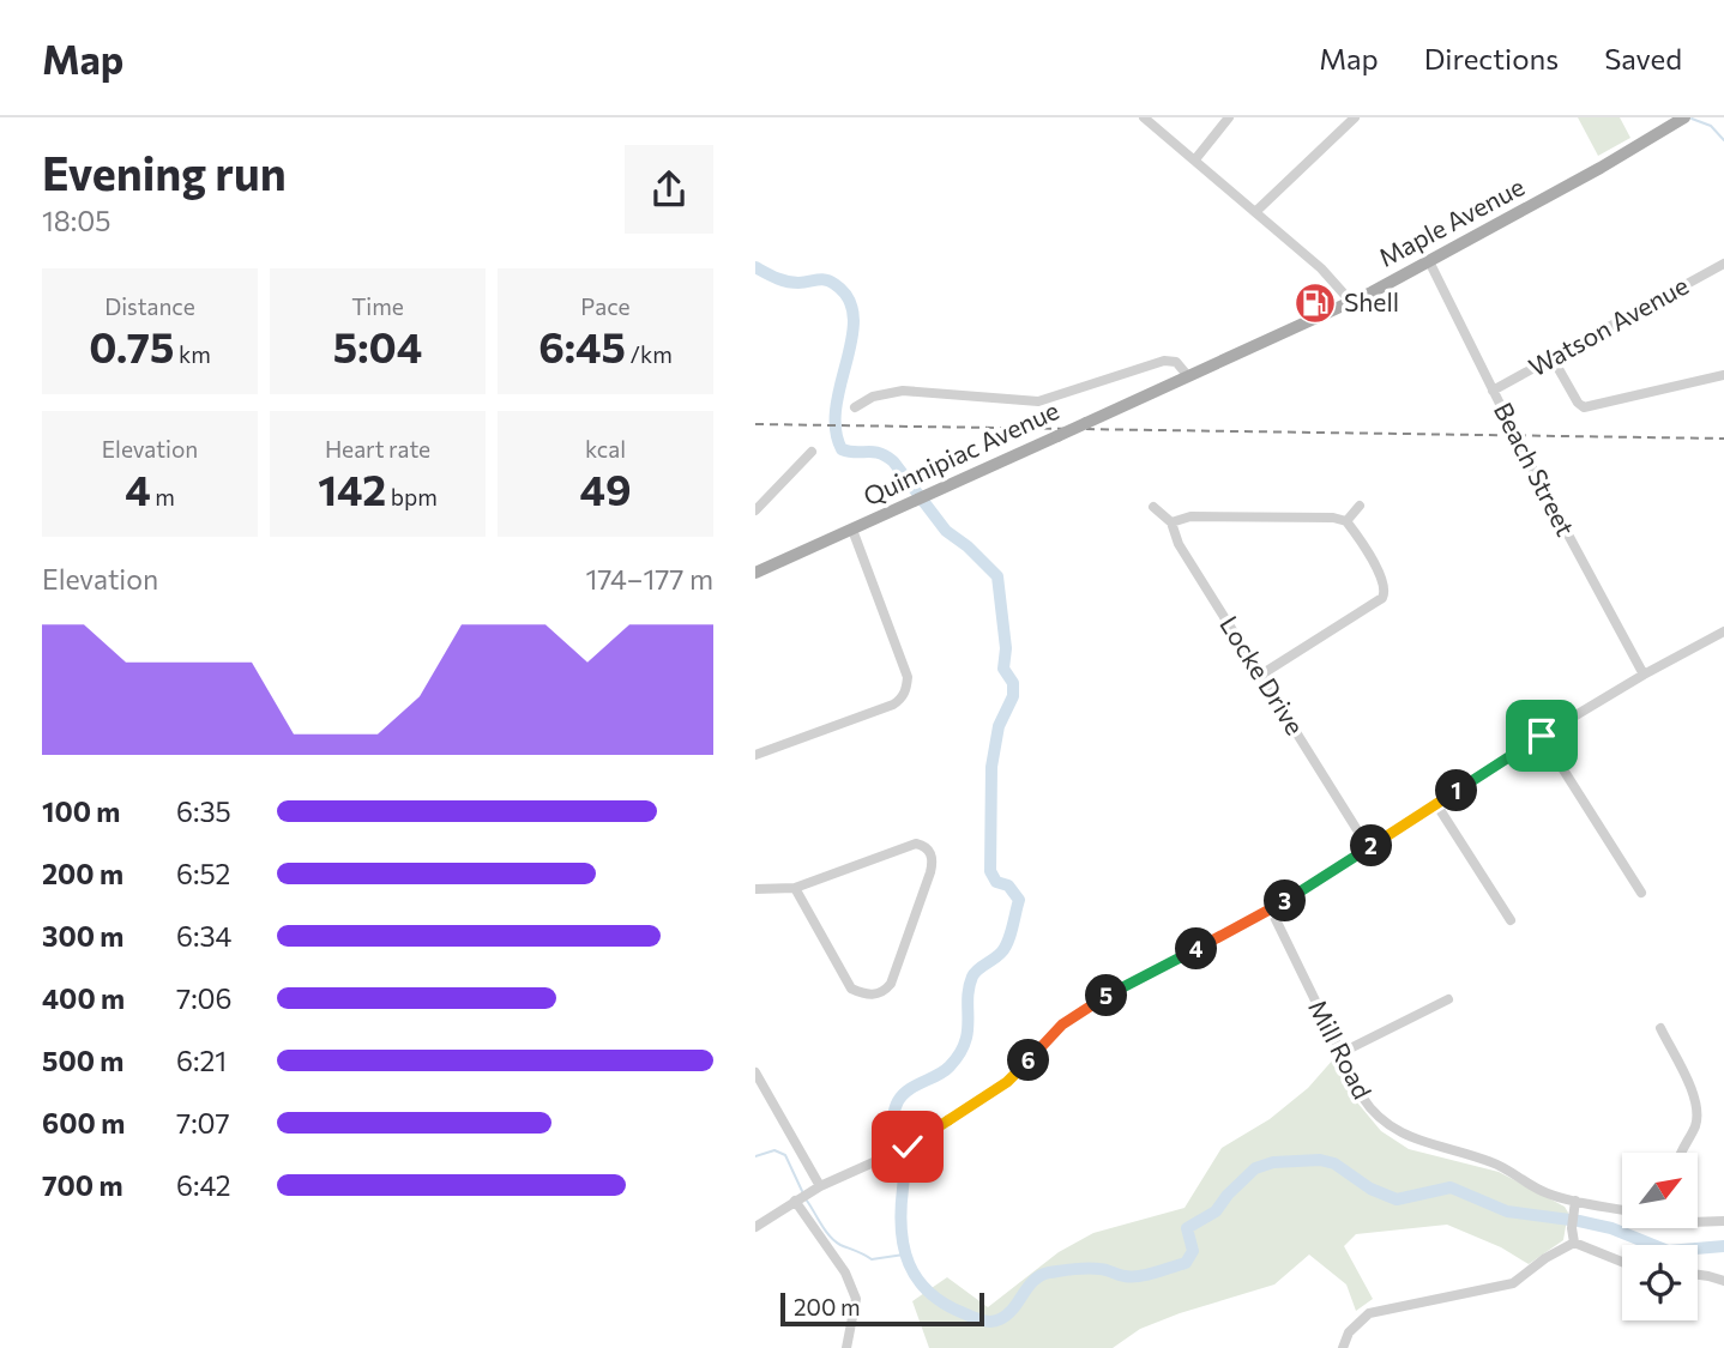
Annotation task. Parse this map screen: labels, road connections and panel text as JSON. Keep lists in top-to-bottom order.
{
  "streets": {
    "main road": ["Maple Avenue", "Quinnipiac Avenue"],
    "street": [
      "Watson Avenue",
      "Beach Street",
      "Locke Drive",
      "Mill Road"
    ]
  },
  "crossings": [
    ["Maple Avenue", "Quinnipiac Avenue"],
    ["Maple Avenue", "Beach Street"],
    ["Watson Avenue", "Beach Street"]
  ],
  "places": {
    "fuel station": ["Shell"]
  },
  "scale_bar": "200 m",
  "north": "top right",
  "page": {
    "header": "Map",
    "nav": ["Map", "Directions", "Saved"],
    "heading": ["Evening run", "18:05"],
    "stats": [
      ["Distance", "0.75 km"],
      ["Time", "5:04"],
      ["Pace", "6:45 /km"],
      ["Elevation", "4 m"],
      ["Heart rate", "142 bpm"],
      ["kcal", "49"]
    ],
    "chart": ["Elevation", "174–177 m"],
    "pins": [
      "1",
      "2",
      "3",
      "4",
      "5",
      "6"
    ],
    "list": [
      {
        "name": "100 m",
        "note": "6:35"
      },
      {
        "name": "200 m",
        "note": "6:52"
      },
      {
        "name": "300 m",
        "note": "6:34"
      },
      {
        "name": "400 m",
        "note": "7:06"
      },
      {
        "name": "500 m",
        "note": "6:21"
      },
      {
        "name": "600 m",
        "note": "7:07"
      },
      {
        "name": "700 m",
        "note": "6:42"
      }
    ],
    "scale": "200 m"
  }
}
